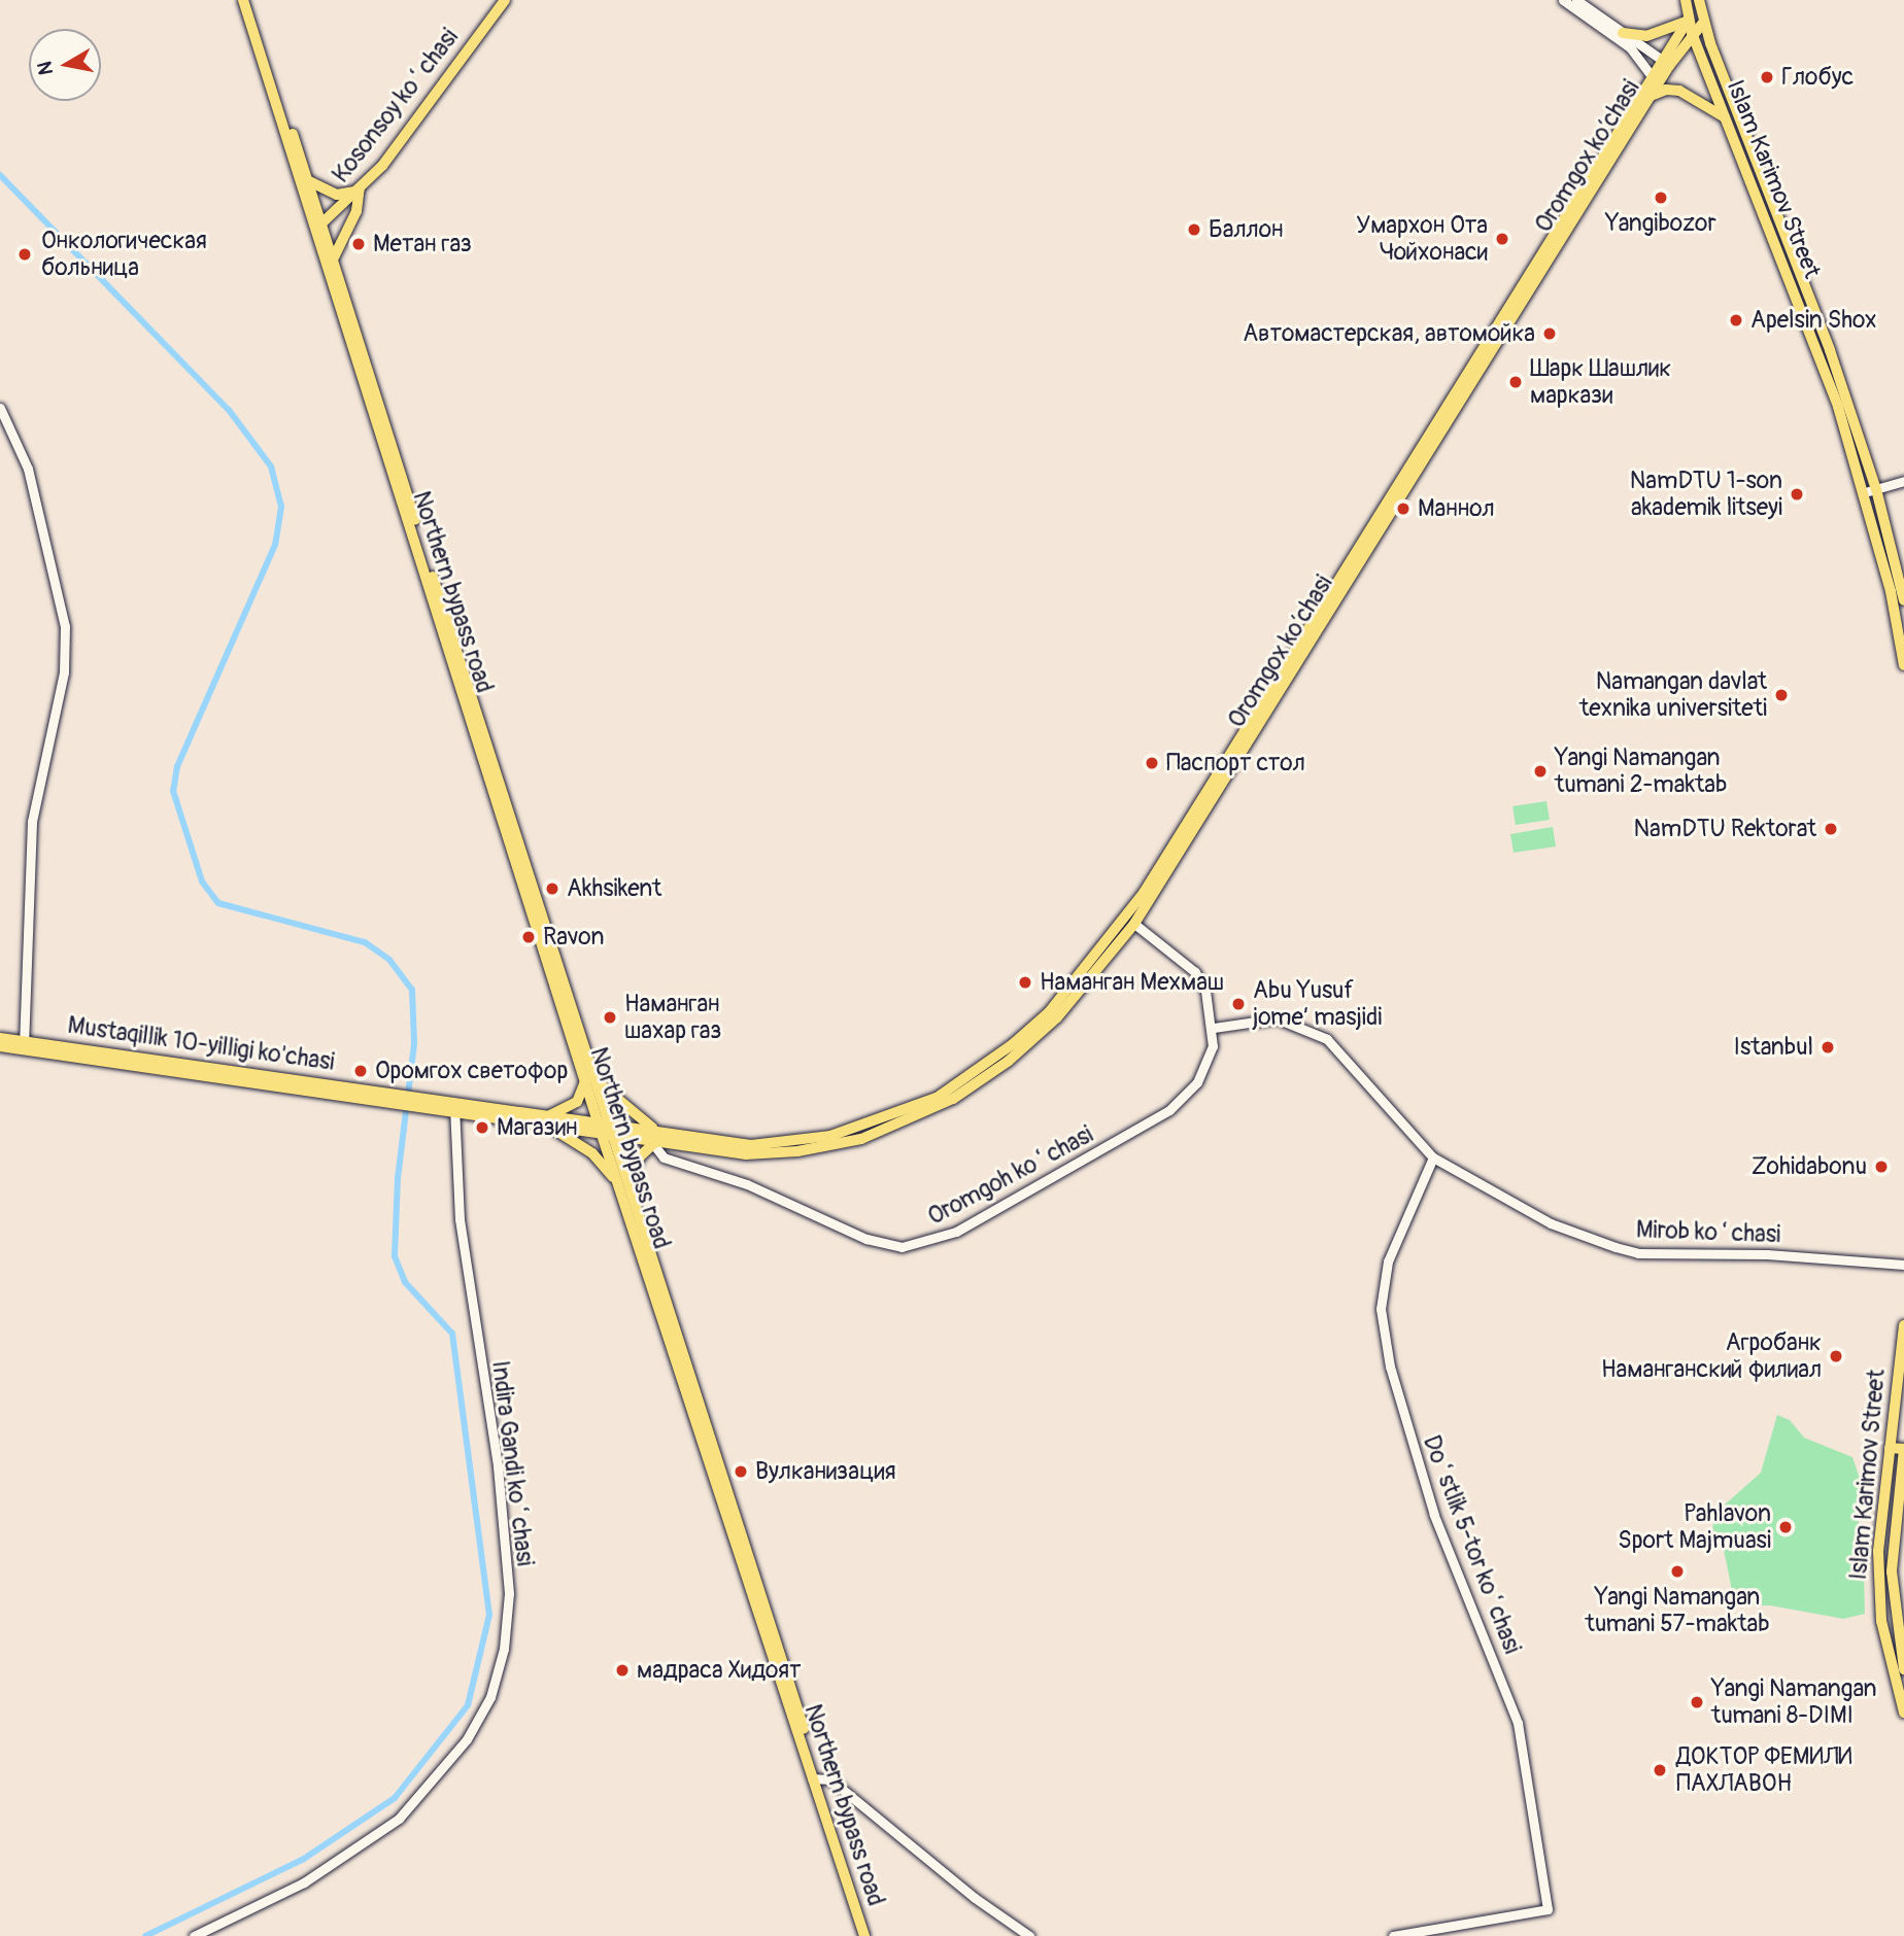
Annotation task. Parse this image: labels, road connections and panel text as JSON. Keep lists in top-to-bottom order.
{
  "streets": {
    "main road": [
      "Kosonsoy koʻchasi",
      "Oromgox ko‘chasi",
      "Islam Karimov Street",
      "Northern bypass road",
      "Mustaqillik 10-yilligi ko'chasi"
    ],
    "street": [
      "Oromgoh koʻchasi",
      "Mirob koʻchasi",
      "Indira Gandi koʻchasi",
      "Doʻstlik 5-tor koʻchasi"
    ]
  },
  "crossings": [
    ["Kosonsoy koʻchasi", "Northern bypass road"],
    ["Oromgox ko‘chasi", "Islam Karimov Street"],
    ["Oromgox ko‘chasi", "Oromgoh koʻchasi"],
    ["Mustaqillik 10-yilligi ko'chasi", "Indira Gandi koʻchasi"],
    ["Oromgoh koʻchasi", "Mirob koʻchasi"],
    ["Mirob koʻchasi", "Doʻstlik 5-tor koʻchasi"]
  ],
  "places": [
    "Глобус",
    "Yangibozor",
    "Баллон",
    "Умархон Ота Чойхонаси",
    "Метан газ",
    "Онкологическая больница",
    "Apelsin Shox",
    "Автомастерская, автомойка",
    "Шарк Шашлик маркази",
    "NamDTU 1-son akademik litseyi",
    "Маннол",
    "Namangan davlat texnika universiteti",
    "Паспорт стол",
    "Yangi Namangan tumani 2-maktab",
    "NamDTU Rektorat",
    "Akhsikent",
    "Ravon",
    "Наманган Мехмаш",
    "Abu Yusuf jome’ masjidi",
    "Наманган шахар газ",
    "Istanbul",
    "Оромгох светофор",
    "Магазин",
    "Zohidabonu",
    "Агробанк Наманганский филиал",
    "Вулканизация",
    "Pahlavon Sport Majmuasi",
    "Yangi Namangan tumani 57-maktab",
    "мадраса Хидоят",
    "Yangi Namangan tumani 8-DIMI",
    "ДОКТОР ФЕМИЛИ ПАХЛАВОН"
  ],
  "north": "left"
}
